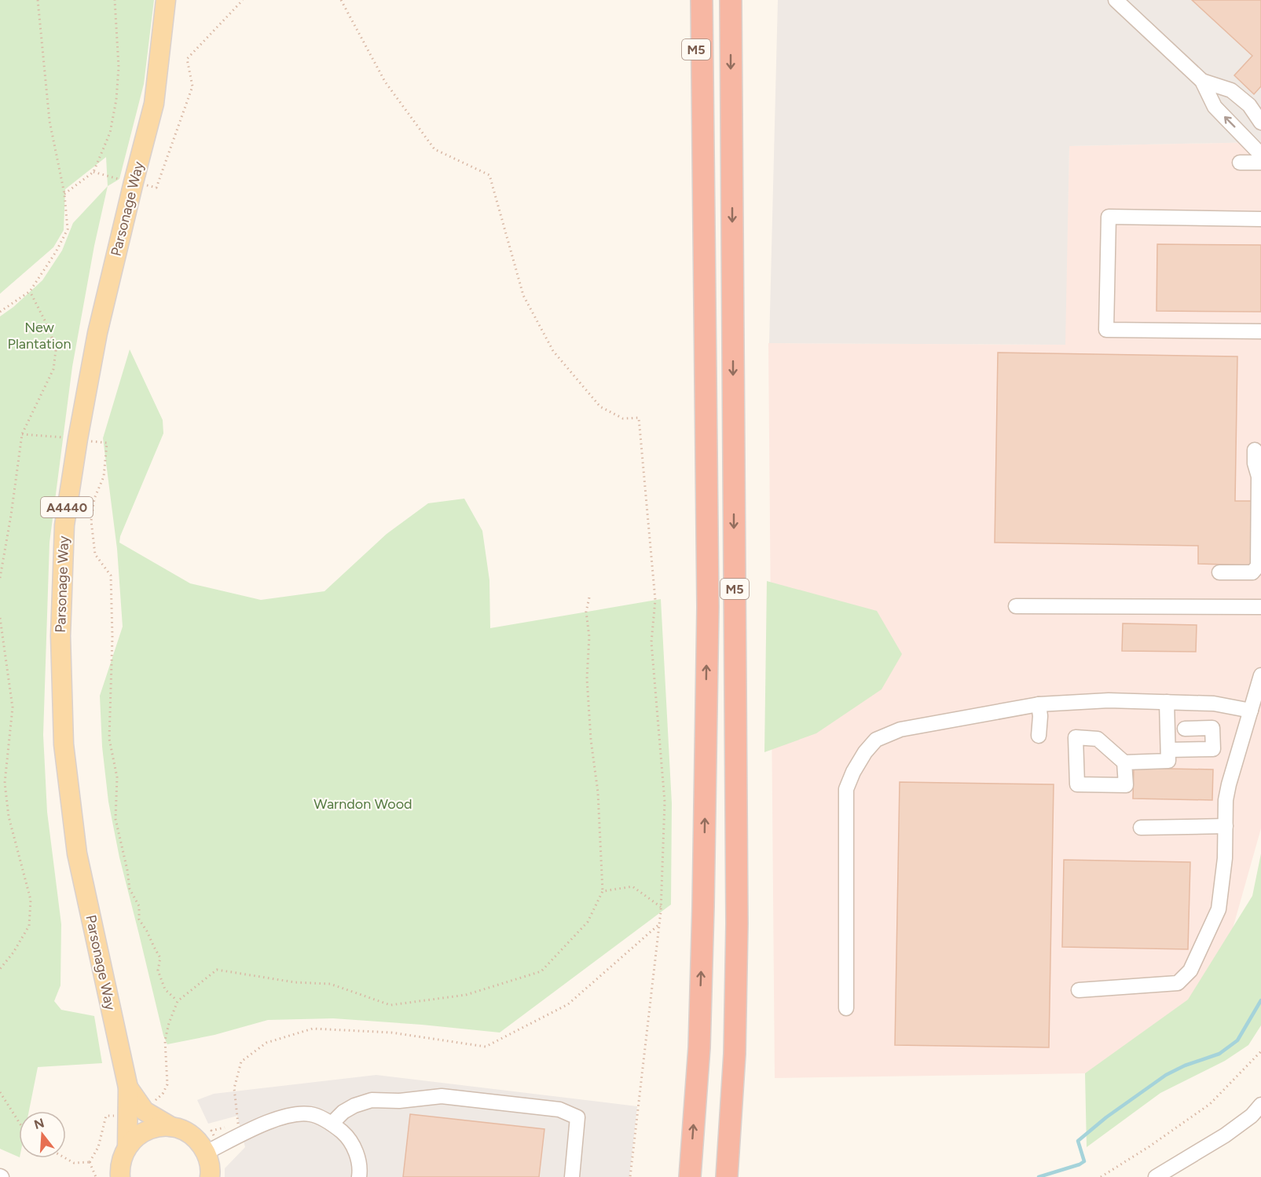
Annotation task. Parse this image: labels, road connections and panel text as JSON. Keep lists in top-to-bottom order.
{
  "streets": {
    "highway": ["M5"],
    "main road": ["Parsonage Way", "A4440"]
  },
  "parks": ["New Plantation", "Warndon Wood"],
  "north": "top"
}
